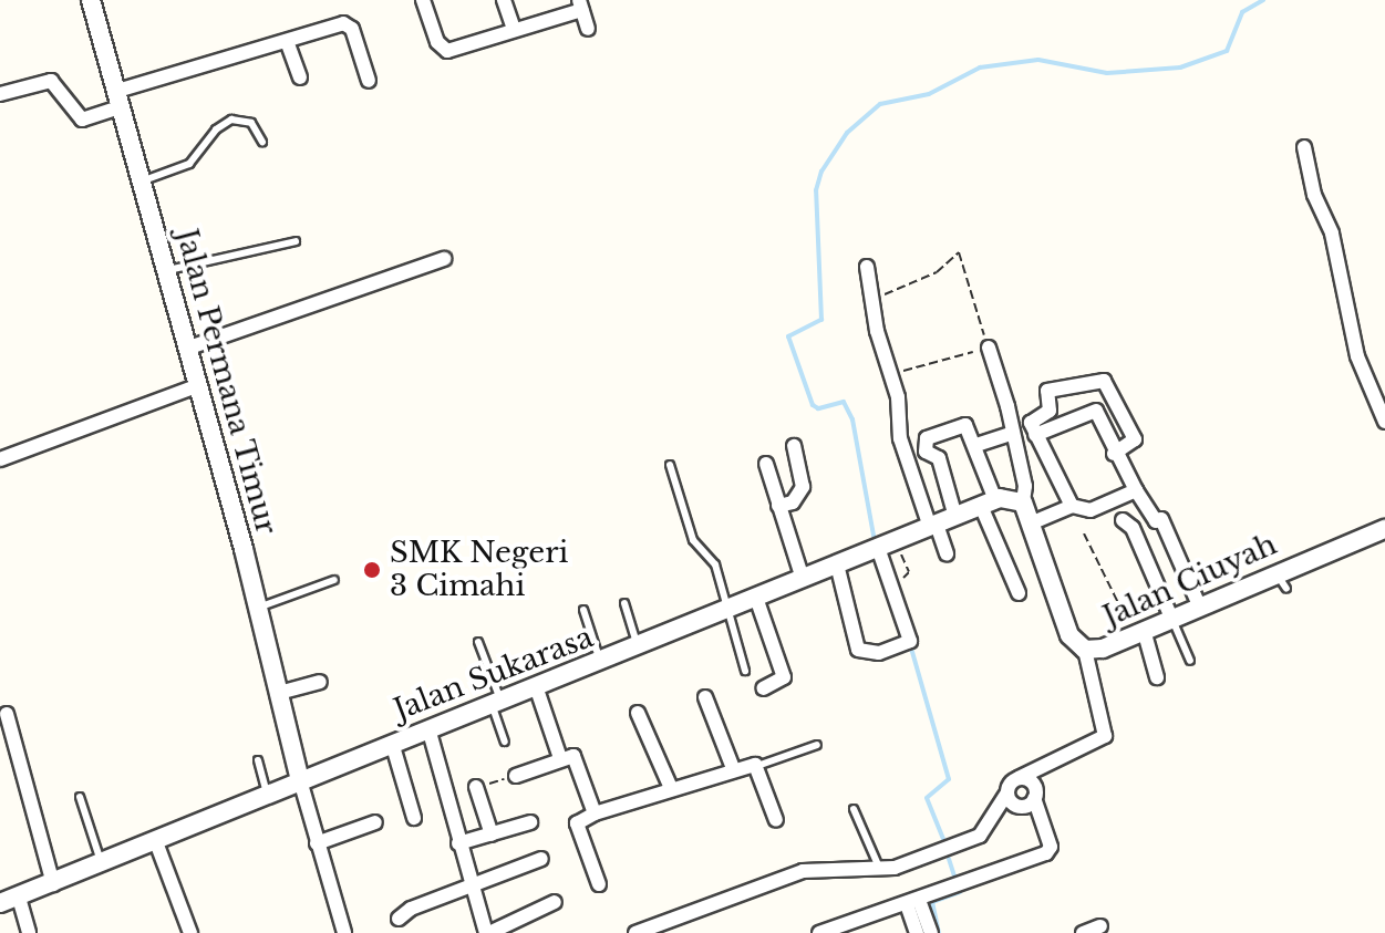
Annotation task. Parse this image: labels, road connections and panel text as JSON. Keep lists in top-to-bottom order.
{
  "streets": {
    "street": ["Jalan Permana Timur", "Jalan Ciuyah", "Jalan Sukarasa"]
  },
  "crossings": [
    ["Jalan Permana Timur", "Jalan Sukarasa"],
    ["Jalan Ciuyah", "Jalan Sukarasa"]
  ],
  "places": ["SMK Negeri 3 Cimahi"]
}
